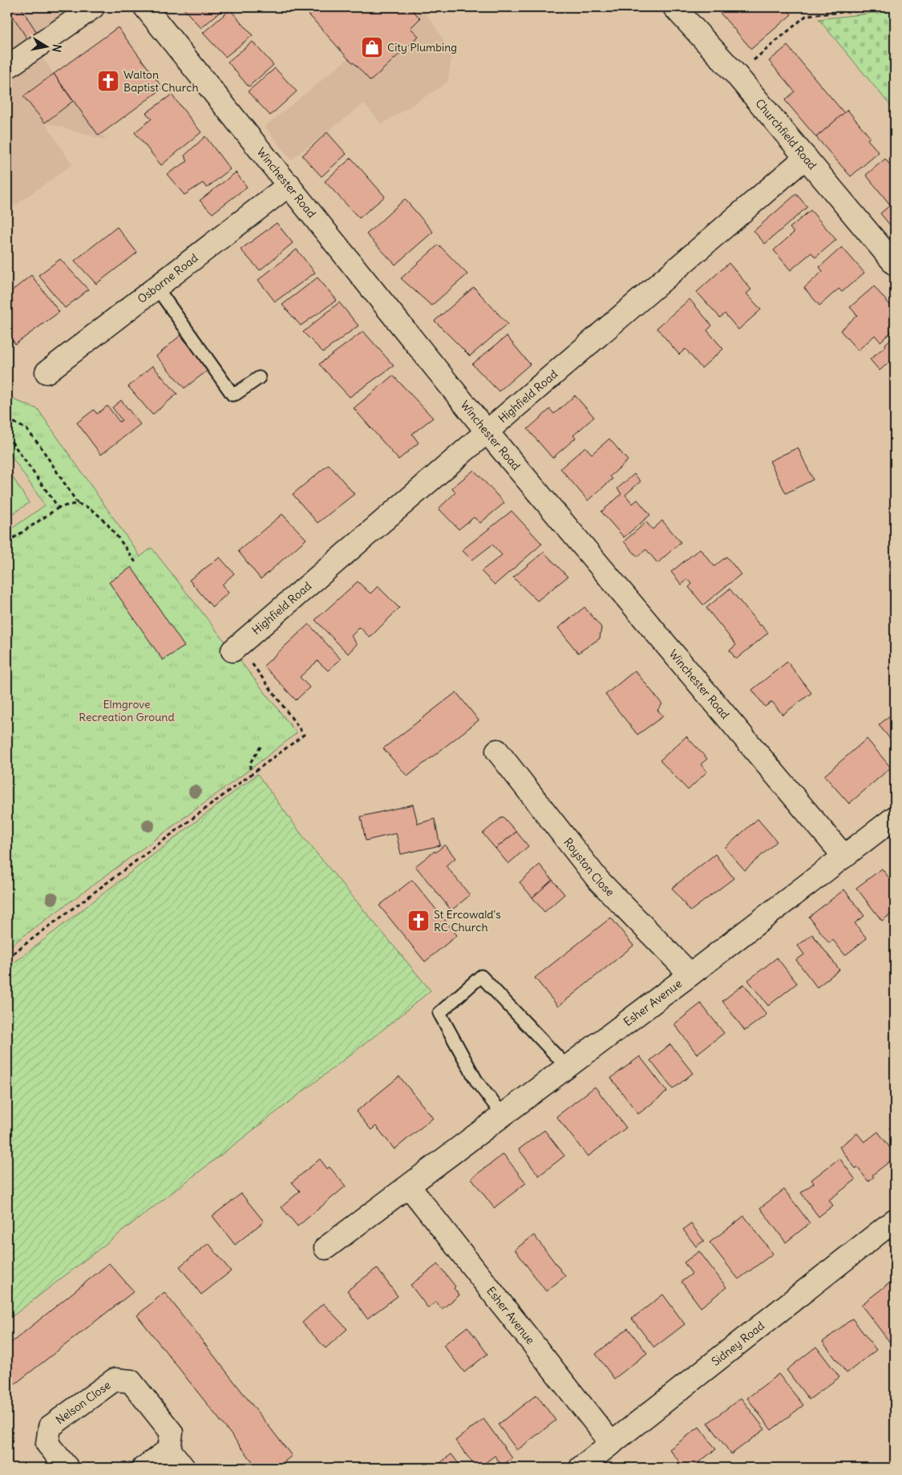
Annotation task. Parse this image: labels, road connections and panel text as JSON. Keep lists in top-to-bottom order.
{
  "streets": {
    "street": [
      "Churchfield Road",
      "Winchester Road",
      "Osborne Road",
      "Highfield Road",
      "Royston Close",
      "Esher Avenue",
      "Sidney Road",
      "Nelson Close"
    ]
  },
  "crossings": [
    ["Churchfield Road", "Highfield Road"],
    ["Winchester Road", "Osborne Road"],
    ["Winchester Road", "Highfield Road"],
    ["Winchester Road", "Esher Avenue"],
    ["Royston Close", "Esher Avenue"],
    ["Esher Avenue", "Sidney Road"]
  ],
  "parks": ["Elmgrove Recreation Ground"],
  "places": {
    "shop": ["City Plumbing"],
    "church": ["Walton Baptist Church", "St Ercowald's RC Church"]
  },
  "north": "right"
}
